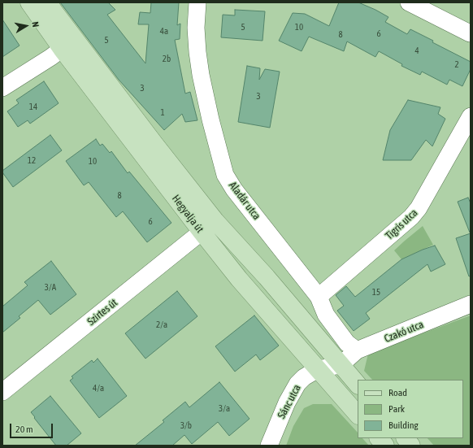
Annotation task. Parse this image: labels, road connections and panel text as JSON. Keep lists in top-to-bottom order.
{
  "streets": {
    "main road": ["Hegyalja út"],
    "street": [
      "Aladár utca",
      "Tigris utca",
      "Szirtes út",
      "Czakó utca",
      "Sánc utca"
    ]
  },
  "crossings": [
    ["Aladár utca", "Tigris utca"],
    ["Aladár utca", "Czakó utca"],
    ["Hegyalja út", "Szirtes út"],
    ["Hegyalja út", "Czakó utca"],
    ["Hegyalja út", "Sánc utca"],
    ["Czakó utca", "Sánc utca"]
  ],
  "house_numbers": [
    "5",
    "10",
    "4a",
    "6",
    "8",
    "5",
    "4",
    "2b",
    "2",
    "3",
    "3",
    "14",
    "1",
    "12",
    "10",
    "8",
    "6",
    "3/A",
    "15",
    "2/a",
    "4/a",
    "3/a",
    "3/b"
  ],
  "legend": ["Road", "Park", "Building"],
  "scale_bar": "20 m",
  "north": "right"
}
